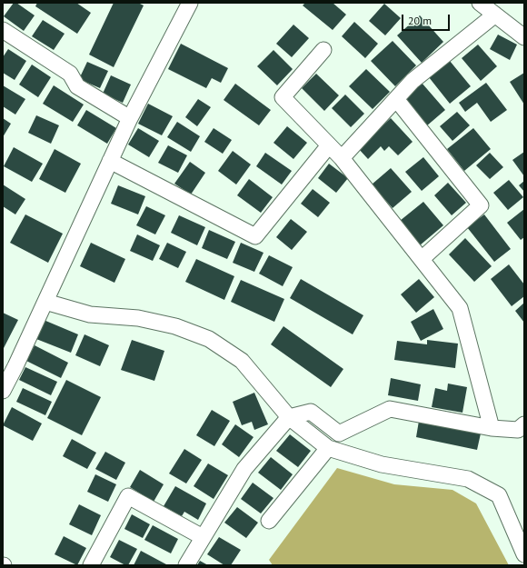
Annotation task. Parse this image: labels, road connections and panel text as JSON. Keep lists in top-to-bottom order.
{
  "scale_bar": "20 m"
}
